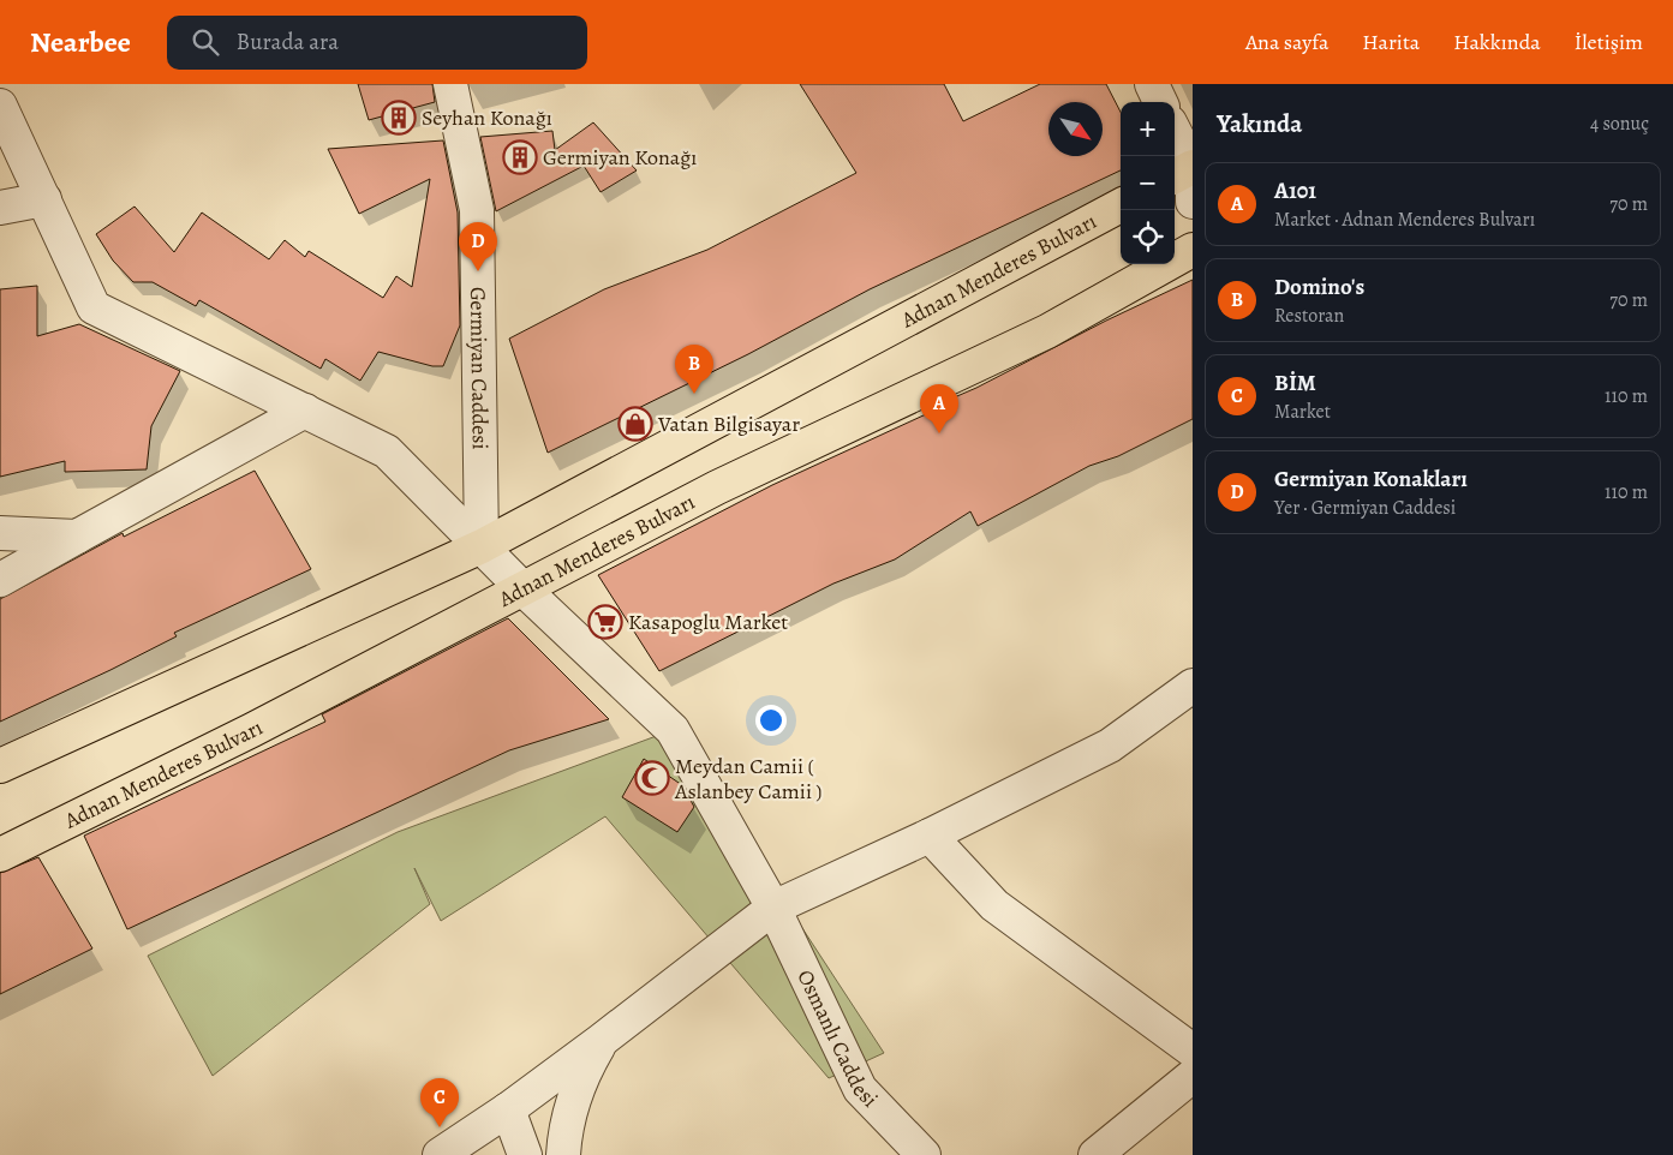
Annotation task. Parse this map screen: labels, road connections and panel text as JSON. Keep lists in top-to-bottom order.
{
  "streets": {
    "main road": ["Adnan Menderes Bulvarı"],
    "street": ["Germiyan Caddesi", "Osmanlı Caddesi"]
  },
  "crossings": [
    ["Adnan Menderes Bulvarı", "Germiyan Caddesi"],
    ["Adnan Menderes Bulvarı", "Osmanlı Caddesi"],
    ["Germiyan Caddesi", "Osmanlı Caddesi"]
  ],
  "places": {
    "building": ["Seyhan Konağı", "Germiyan Konağı"],
    "shop": ["Vatan Bilgisayar"],
    "supermarket": ["Kasapoglu Market"],
    "mosque": ["Meydan Camii ( Aslanbey Camii )"]
  },
  "north": "bottom right",
  "page": {
    "header": "Nearbee",
    "search": "Burada ara",
    "nav": [
      "Ana sayfa",
      "Harita",
      "Hakkında",
      "İletişim"
    ],
    "heading": ["Yakında", "4 sonuç"],
    "map_buttons": ["+", "−"],
    "list": [
      {
        "mark": "A",
        "name": "A101",
        "note": "Market · Adnan Menderes Bulvarı",
        "value": "70 m"
      },
      {
        "mark": "B",
        "name": "Domino's",
        "note": "Restoran",
        "value": "70 m"
      },
      {
        "mark": "C",
        "name": "BİM",
        "note": "Market",
        "value": "110 m"
      },
      {
        "mark": "D",
        "name": "Germiyan Konakları",
        "note": "Yer · Germiyan Caddesi",
        "value": "110 m"
      }
    ],
    "pins": [
      "D",
      "B",
      "A",
      "C"
    ]
  }
}
